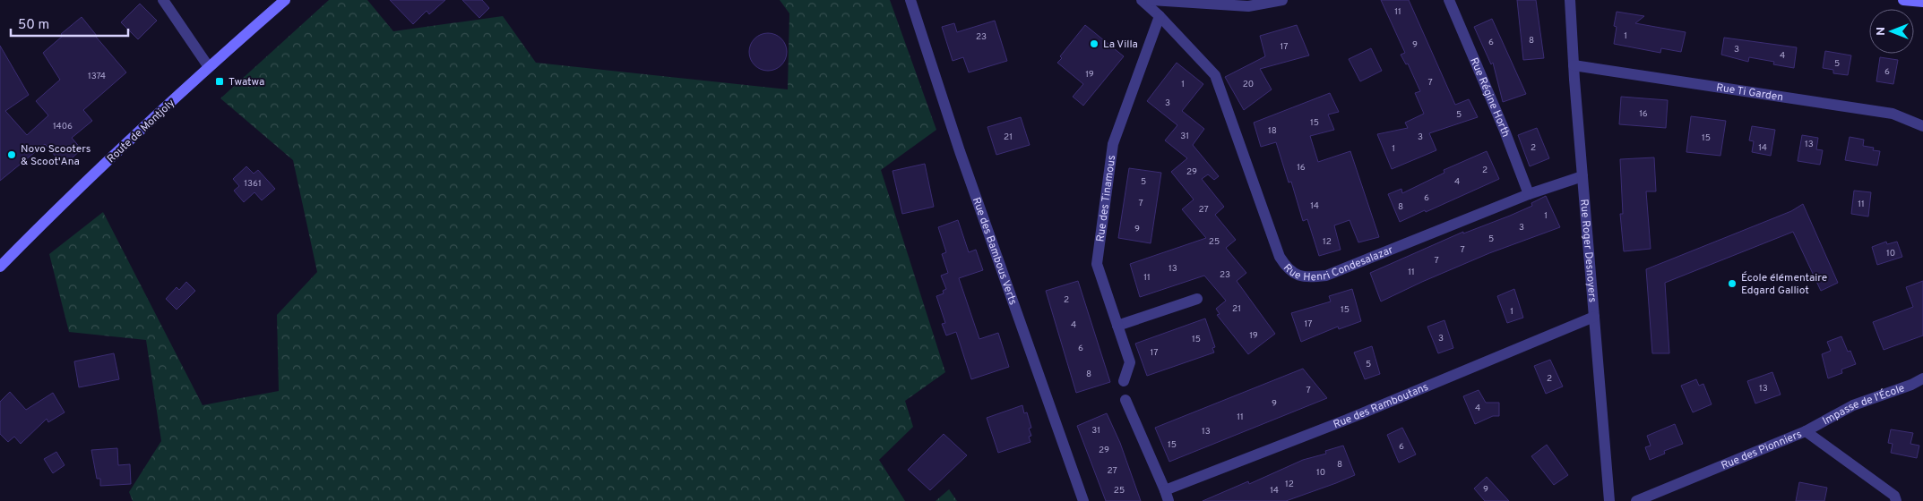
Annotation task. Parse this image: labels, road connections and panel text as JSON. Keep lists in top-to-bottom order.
{
  "streets": {
    "main road": ["Route de Montjoly"],
    "street": [
      "Rue Ti Garden",
      "Rue Régine Horth",
      "Rue des Tinamous",
      "Rue Roger Desnoyers",
      "Rue des Bambous Verts",
      "Rue Henri Condesalazar",
      "Rue des Ramboutans",
      "Impasse de l'École",
      "Rue des Pionniers"
    ]
  },
  "crossings": [
    ["Rue Ti Garden", "Rue Roger Desnoyers"],
    ["Rue Régine Horth", "Rue Henri Condesalazar"],
    ["Rue des Tinamous", "Rue Henri Condesalazar"],
    ["Rue Roger Desnoyers", "Rue Henri Condesalazar"],
    ["Rue Roger Desnoyers", "Rue des Ramboutans"],
    ["Impasse de l'École", "Rue des Pionniers"]
  ],
  "places": {
    "other": ["La Villa", "Novo Scooters & Scoot'Ana", "École élémentaire Edgard Galliot"],
    "transit": ["Twatwa"]
  },
  "house_numbers": [
    "11",
    "1",
    "23",
    "8",
    "6",
    "9",
    "17",
    "3",
    "4",
    "5",
    "6",
    "19",
    "1374",
    "7",
    "1",
    "20",
    "3",
    "16",
    "5",
    "15",
    "1406",
    "18",
    "31",
    "21",
    "3",
    "15",
    "13",
    "2",
    "14",
    "1",
    "16",
    "2",
    "29",
    "5",
    "4",
    "1361",
    "6",
    "7",
    "11",
    "14",
    "8",
    "27",
    "1",
    "3",
    "9",
    "5",
    "25",
    "12",
    "7",
    "10",
    "7",
    "13",
    "11",
    "23",
    "11",
    "2",
    "21",
    "15",
    "1",
    "17",
    "4",
    "19",
    "3",
    "15",
    "6",
    "17",
    "5",
    "8",
    "2",
    "13",
    "7",
    "9",
    "4",
    "11",
    "31",
    "13",
    "15",
    "6",
    "29",
    "8",
    "27",
    "10",
    "12",
    "9",
    "25",
    "14"
  ],
  "scale_bar": "50 m",
  "north": "left"
}
